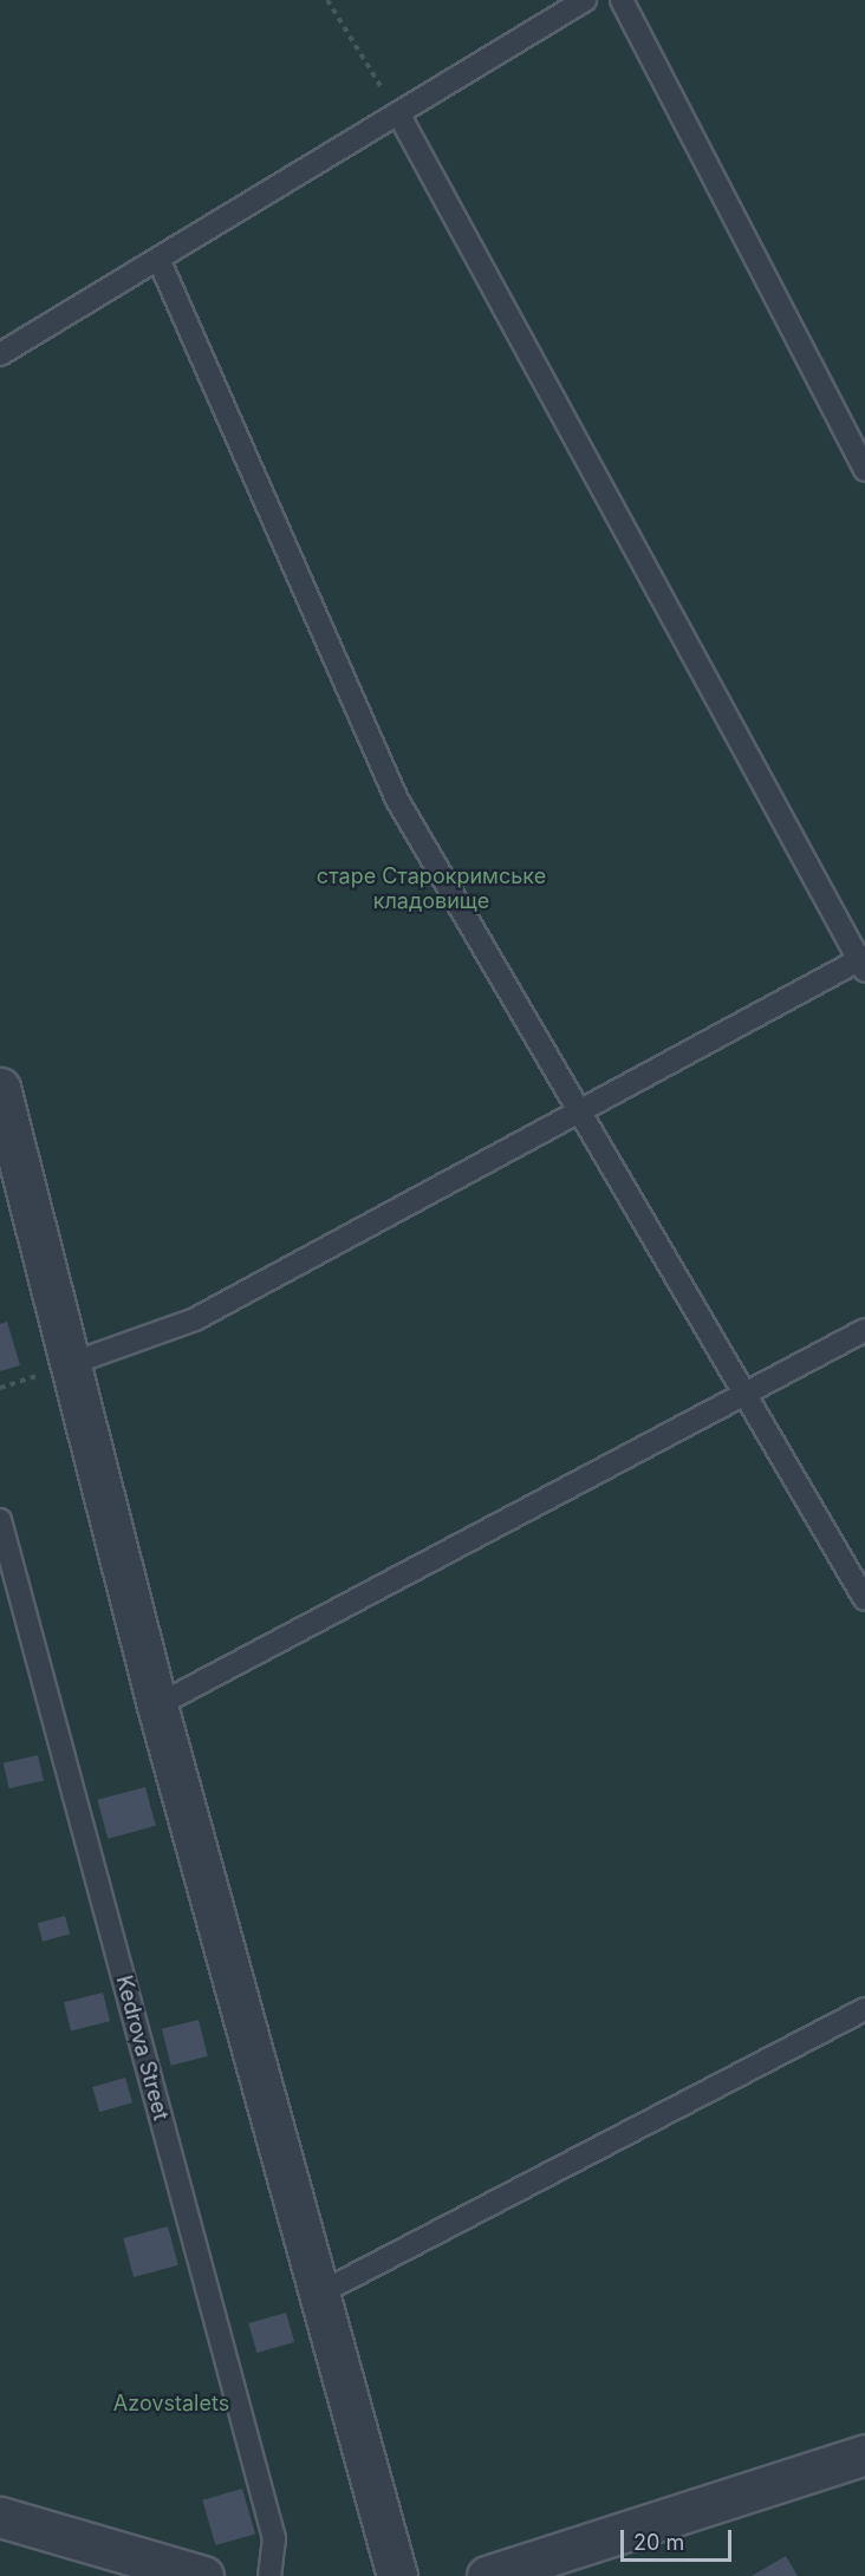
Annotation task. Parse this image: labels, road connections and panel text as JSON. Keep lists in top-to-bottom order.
{
  "streets": {
    "lane": ["Kedrova Street"]
  },
  "parks": ["старе Старокримське кладовище", "Azovstalets"],
  "scale_bar": "20 m"
}
